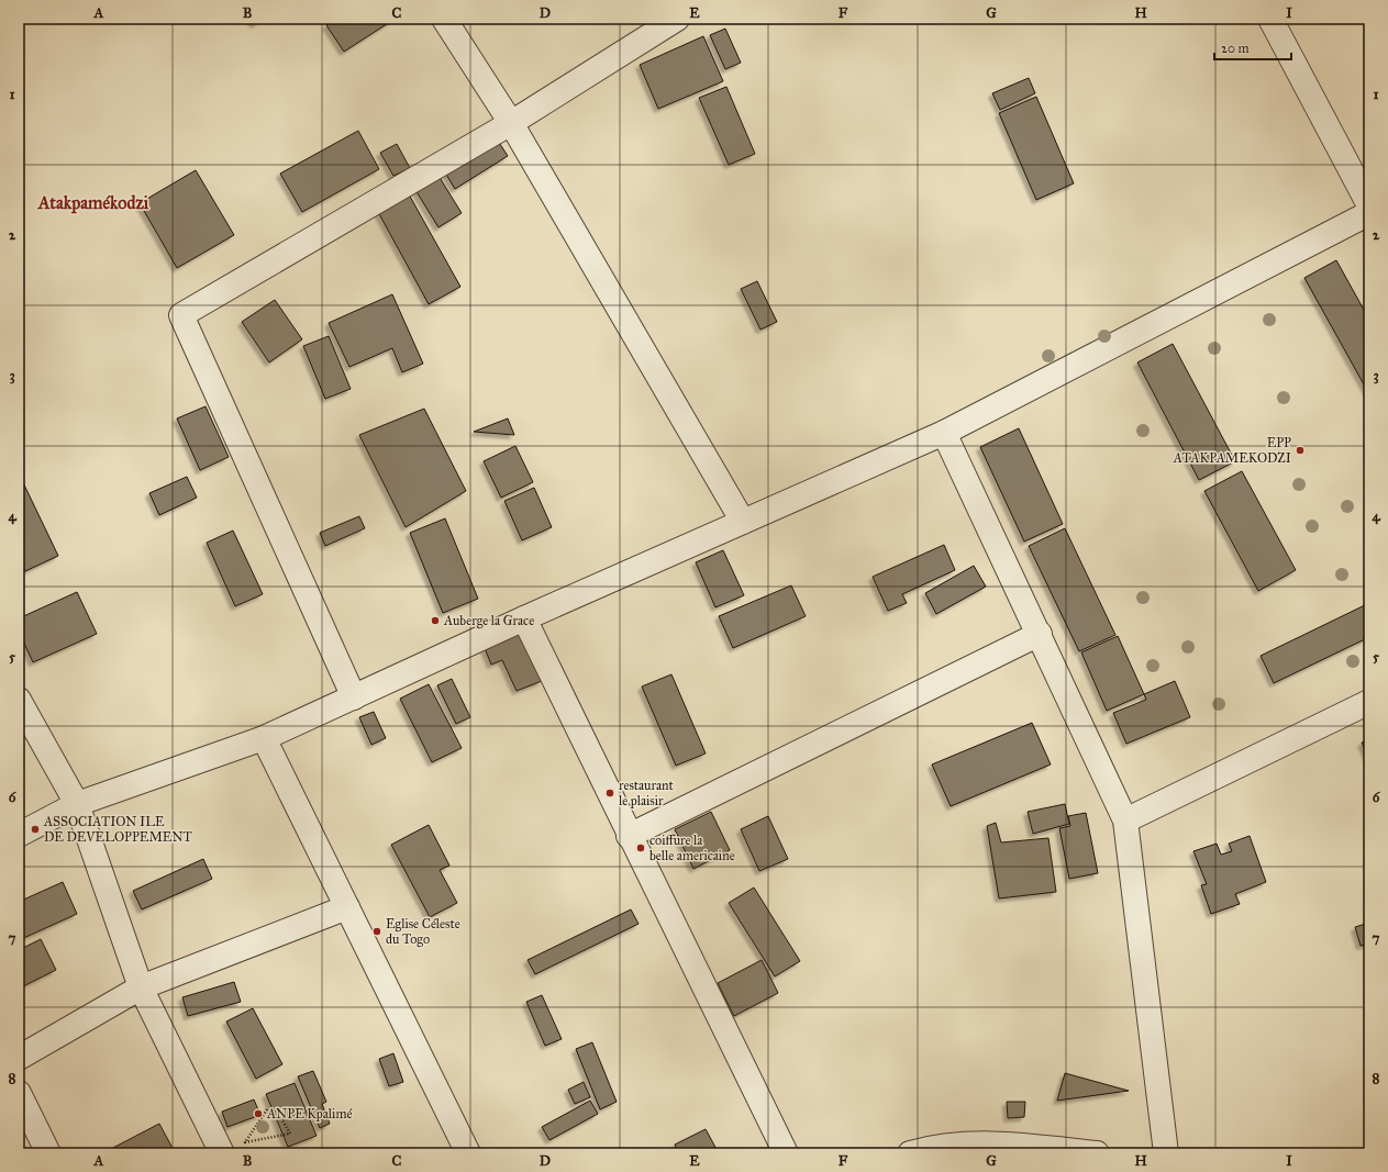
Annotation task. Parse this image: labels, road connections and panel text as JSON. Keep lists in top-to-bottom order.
{
  "districts": ["Atakpamékodzi"],
  "places": [
    "EPP ATAKPAMEKODZI",
    "Auberge la Grace",
    "restaurant le plaisir",
    "ASSOCIATION ILE DE DEVELOPPEMENT",
    "coiffure la belle americaine",
    "Eglise Céleste du Togo",
    "ANPE Kpalimé"
  ],
  "scale_bar": "20 m",
  "grid": {
    "columns": [
      "A",
      "B",
      "C",
      "D",
      "E",
      "F",
      "G",
      "H",
      "I"
    ],
    "rows": [
      "1",
      "2",
      "3",
      "4",
      "5",
      "6",
      "7",
      "8"
    ]
  }
}
